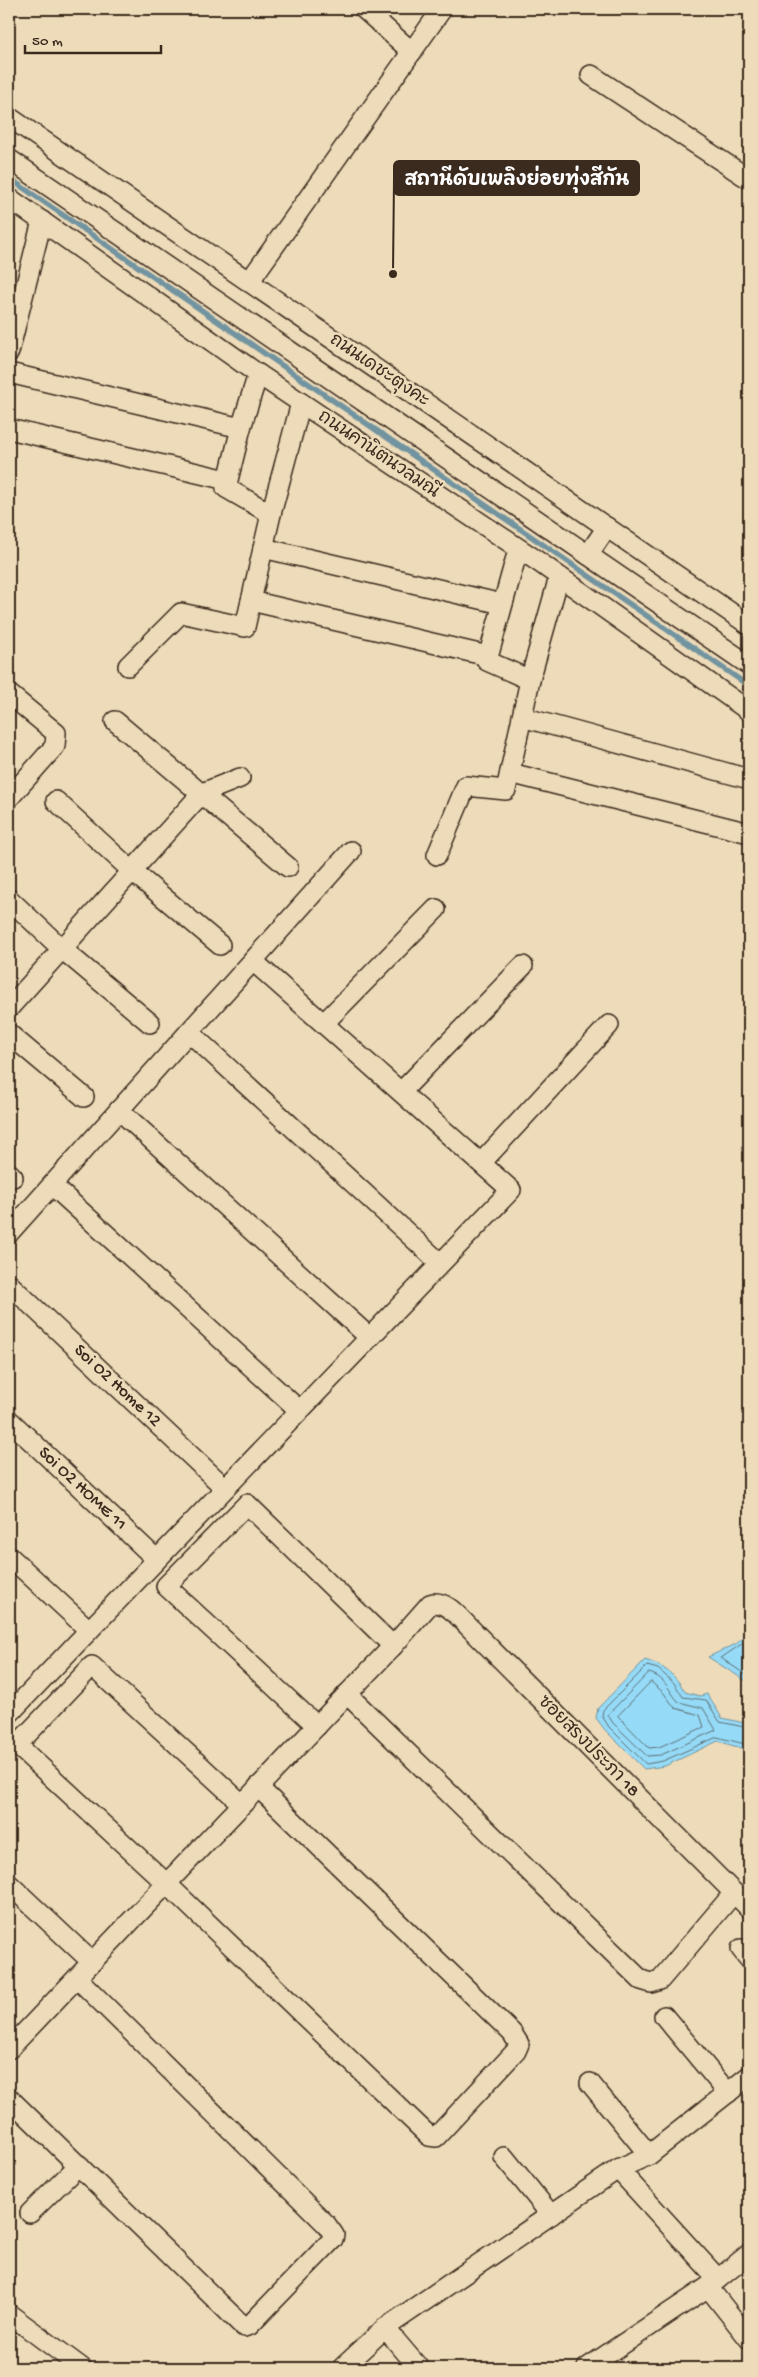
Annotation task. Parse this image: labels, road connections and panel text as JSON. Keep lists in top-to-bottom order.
{
  "streets": {
    "street": [
      "ถนนเดชะตุงคะ",
      "ถนนคานิตนวลมณี",
      "Soi O2 Home 12",
      "Soi O2 HOME 11",
      "ซอยสรงประภา 18"
    ]
  },
  "crossings": [
    ["ถนนเดชะตุงคะ", "ถนนคานิตนวลมณี"]
  ],
  "places": ["สถานีดับเพลิงย่อยทุ่งสีกัน"],
  "scale_bar": "50 m"
}
